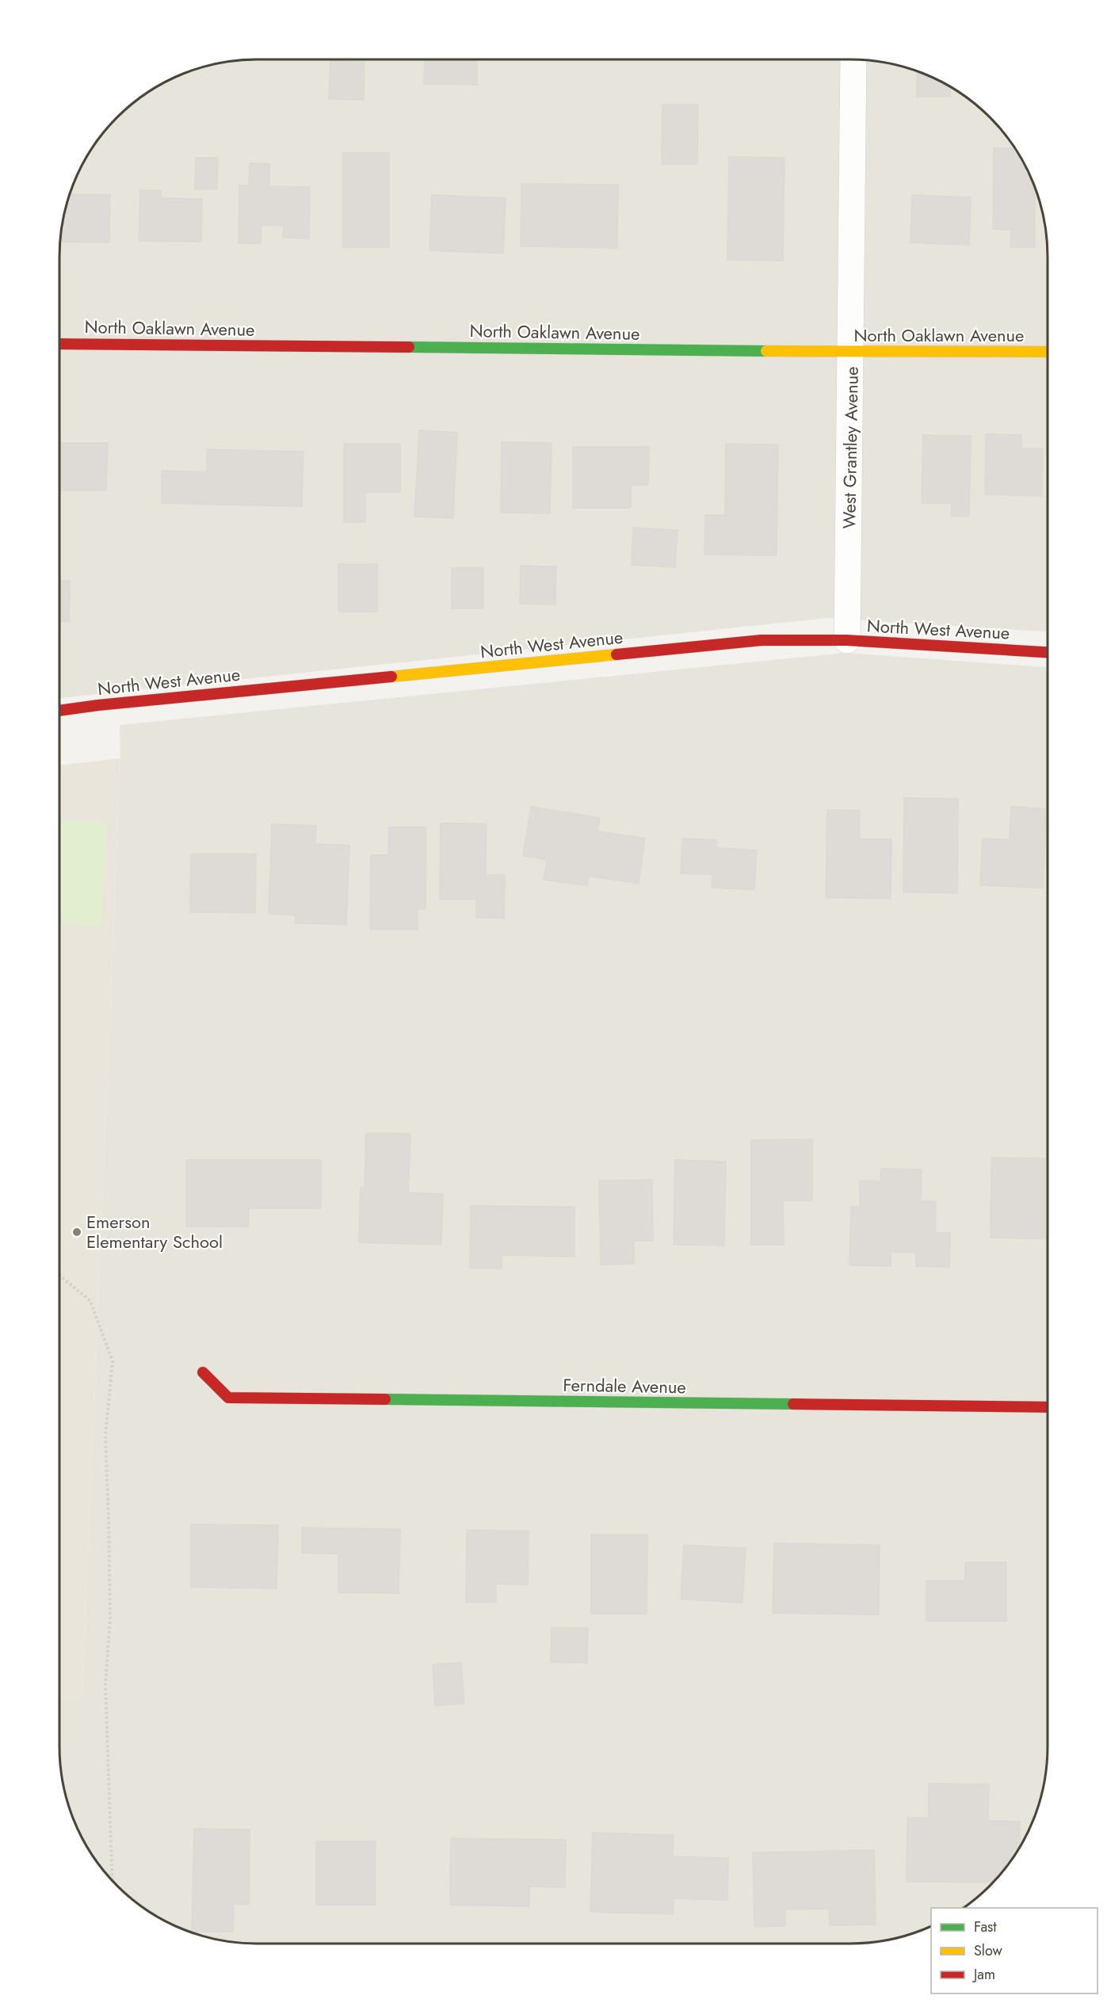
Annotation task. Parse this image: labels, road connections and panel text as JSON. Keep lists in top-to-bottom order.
{
  "streets": {
    "street": [
      "North Oaklawn Avenue",
      "West Grantley Avenue",
      "North West Avenue",
      "Ferndale Avenue"
    ]
  },
  "crossings": [
    ["North Oaklawn Avenue", "West Grantley Avenue"],
    ["West Grantley Avenue", "North West Avenue"]
  ],
  "places": ["Emerson Elementary School"],
  "legend": ["Fast", "Slow", "Jam"]
}
